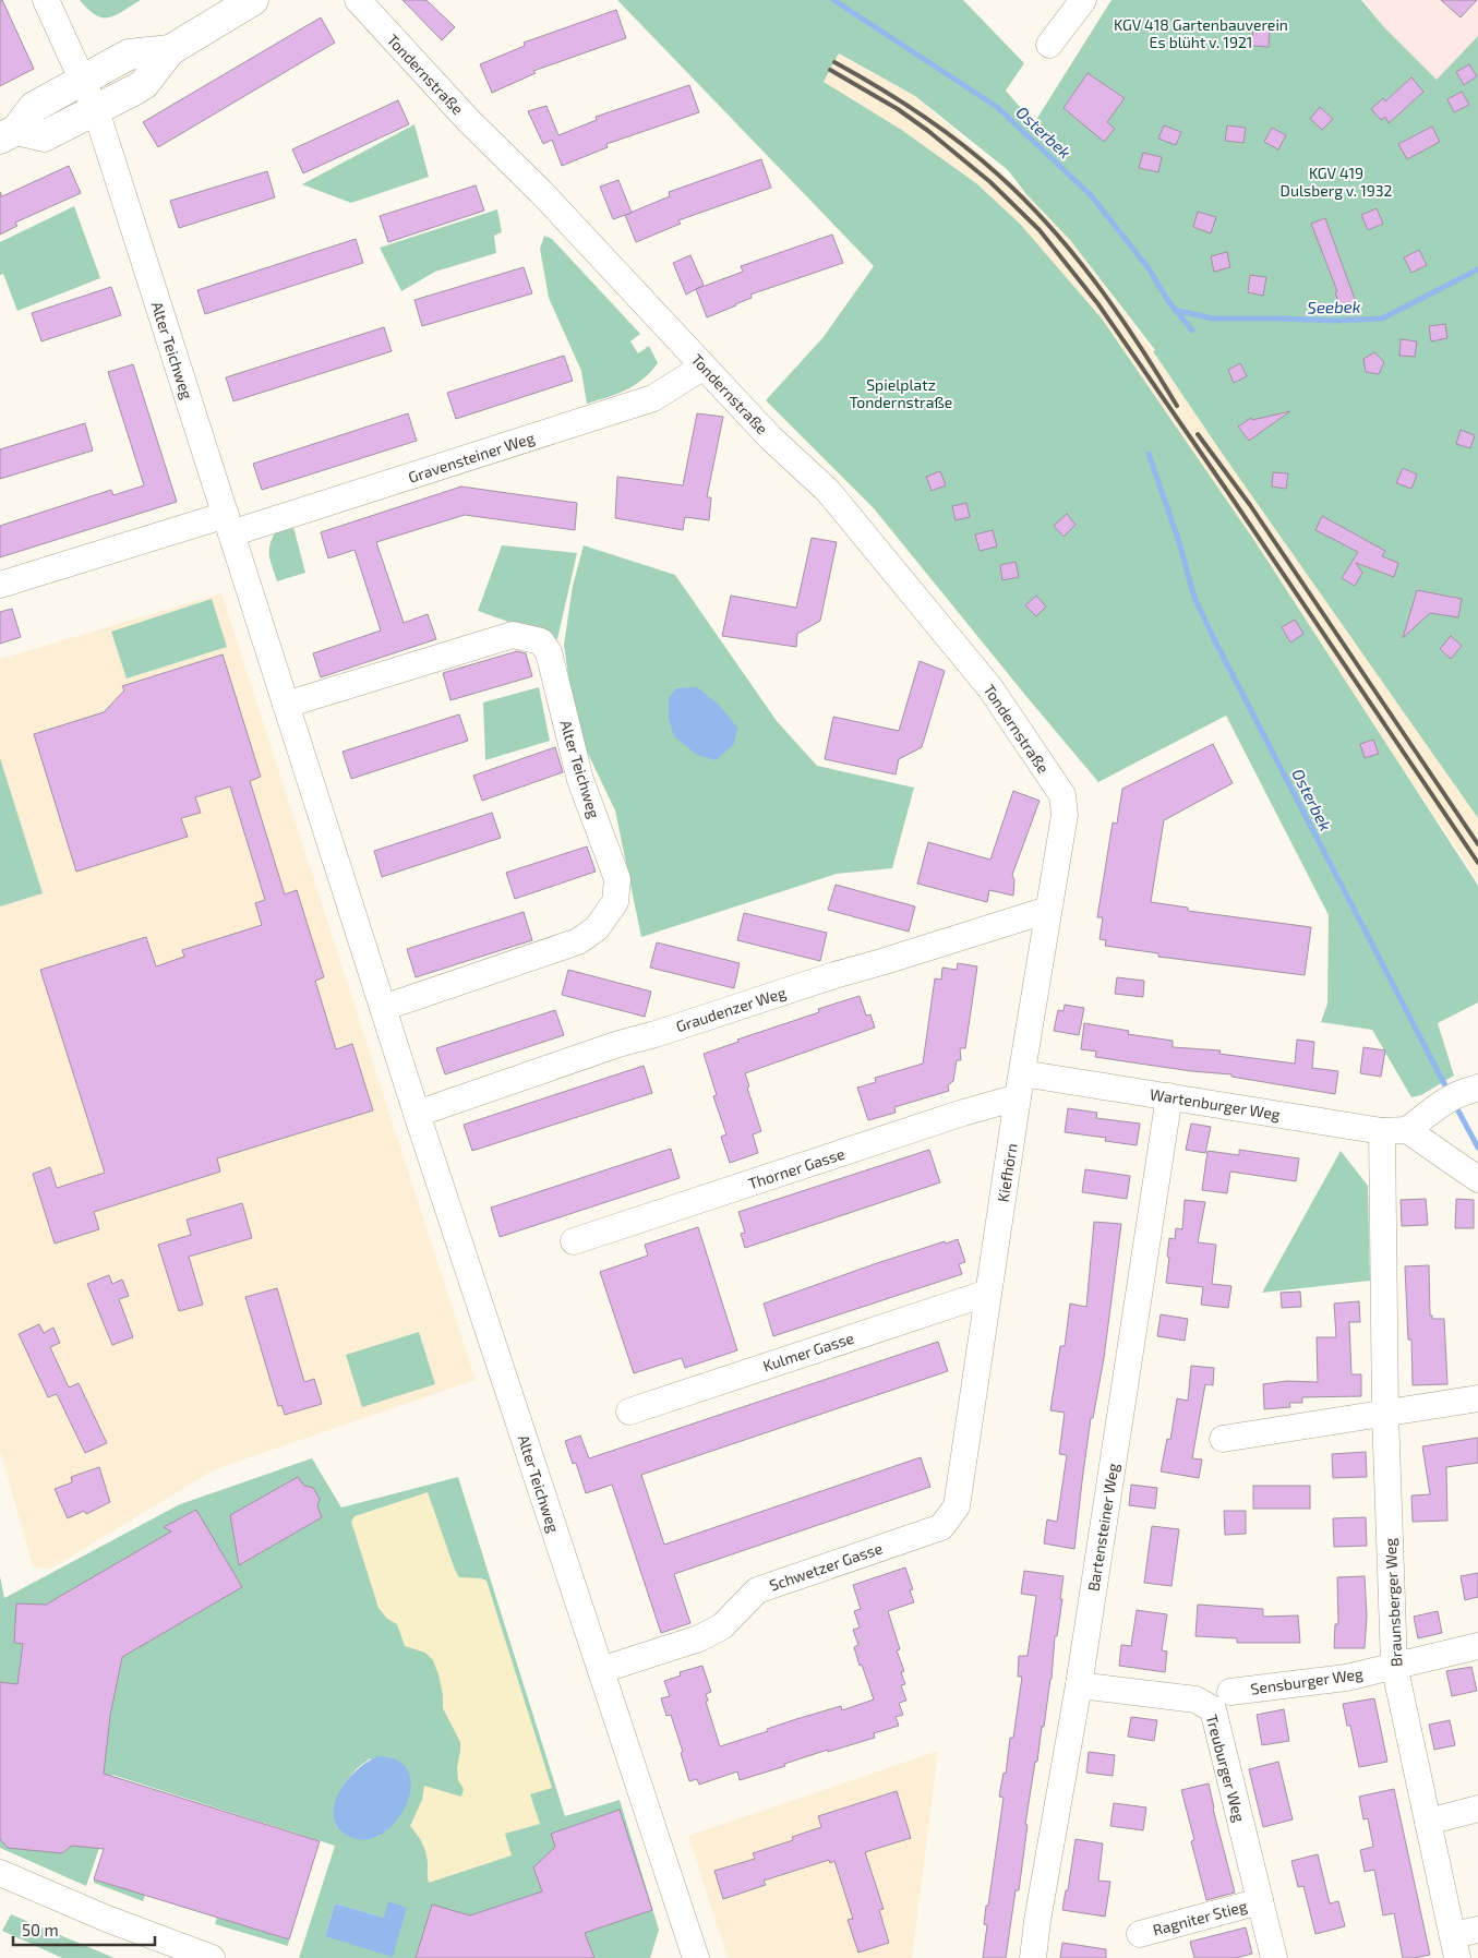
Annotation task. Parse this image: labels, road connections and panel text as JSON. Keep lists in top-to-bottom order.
{
  "streets": {
    "street": [
      "Tondernstraße",
      "Alter Teichweg",
      "Gravensteiner Weg",
      "Graudenzer Weg",
      "Wartenburger Weg",
      "Thorner Gasse",
      "Kiefhörn",
      "Kulmer Gasse",
      "Bartensteiner Weg",
      "Schwetzer Gasse",
      "Braunsberger Weg",
      "Sensburger Weg",
      "Treuburger Weg",
      "Ragniter Stieg"
    ]
  },
  "crossings": [
    ["Tondernstraße", "Gravensteiner Weg"],
    ["Tondernstraße", "Kiefhörn"],
    ["Alter Teichweg", "Gravensteiner Weg"],
    ["Alter Teichweg", "Graudenzer Weg"],
    ["Alter Teichweg", "Schwetzer Gasse"],
    ["Graudenzer Weg", "Kiefhörn"],
    ["Wartenburger Weg", "Thorner Gasse"],
    ["Wartenburger Weg", "Kiefhörn"],
    ["Wartenburger Weg", "Bartensteiner Weg"],
    ["Wartenburger Weg", "Braunsberger Weg"],
    ["Thorner Gasse", "Kiefhörn"],
    ["Kiefhörn", "Kulmer Gasse"],
    ["Kiefhörn", "Schwetzer Gasse"],
    ["Bartensteiner Weg", "Treuburger Weg"],
    ["Braunsberger Weg", "Sensburger Weg"],
    ["Treuburger Weg", "Ragniter Stieg"]
  ],
  "water": ["Osterbek", "Seebek"],
  "parks": ["KGV 418 Gartenbauverein Es blüht v. 1921", "KGV 419 Dulsberg v. 1932", "Spielplatz Tondernstraße"],
  "scale_bar": "50 m"
}
